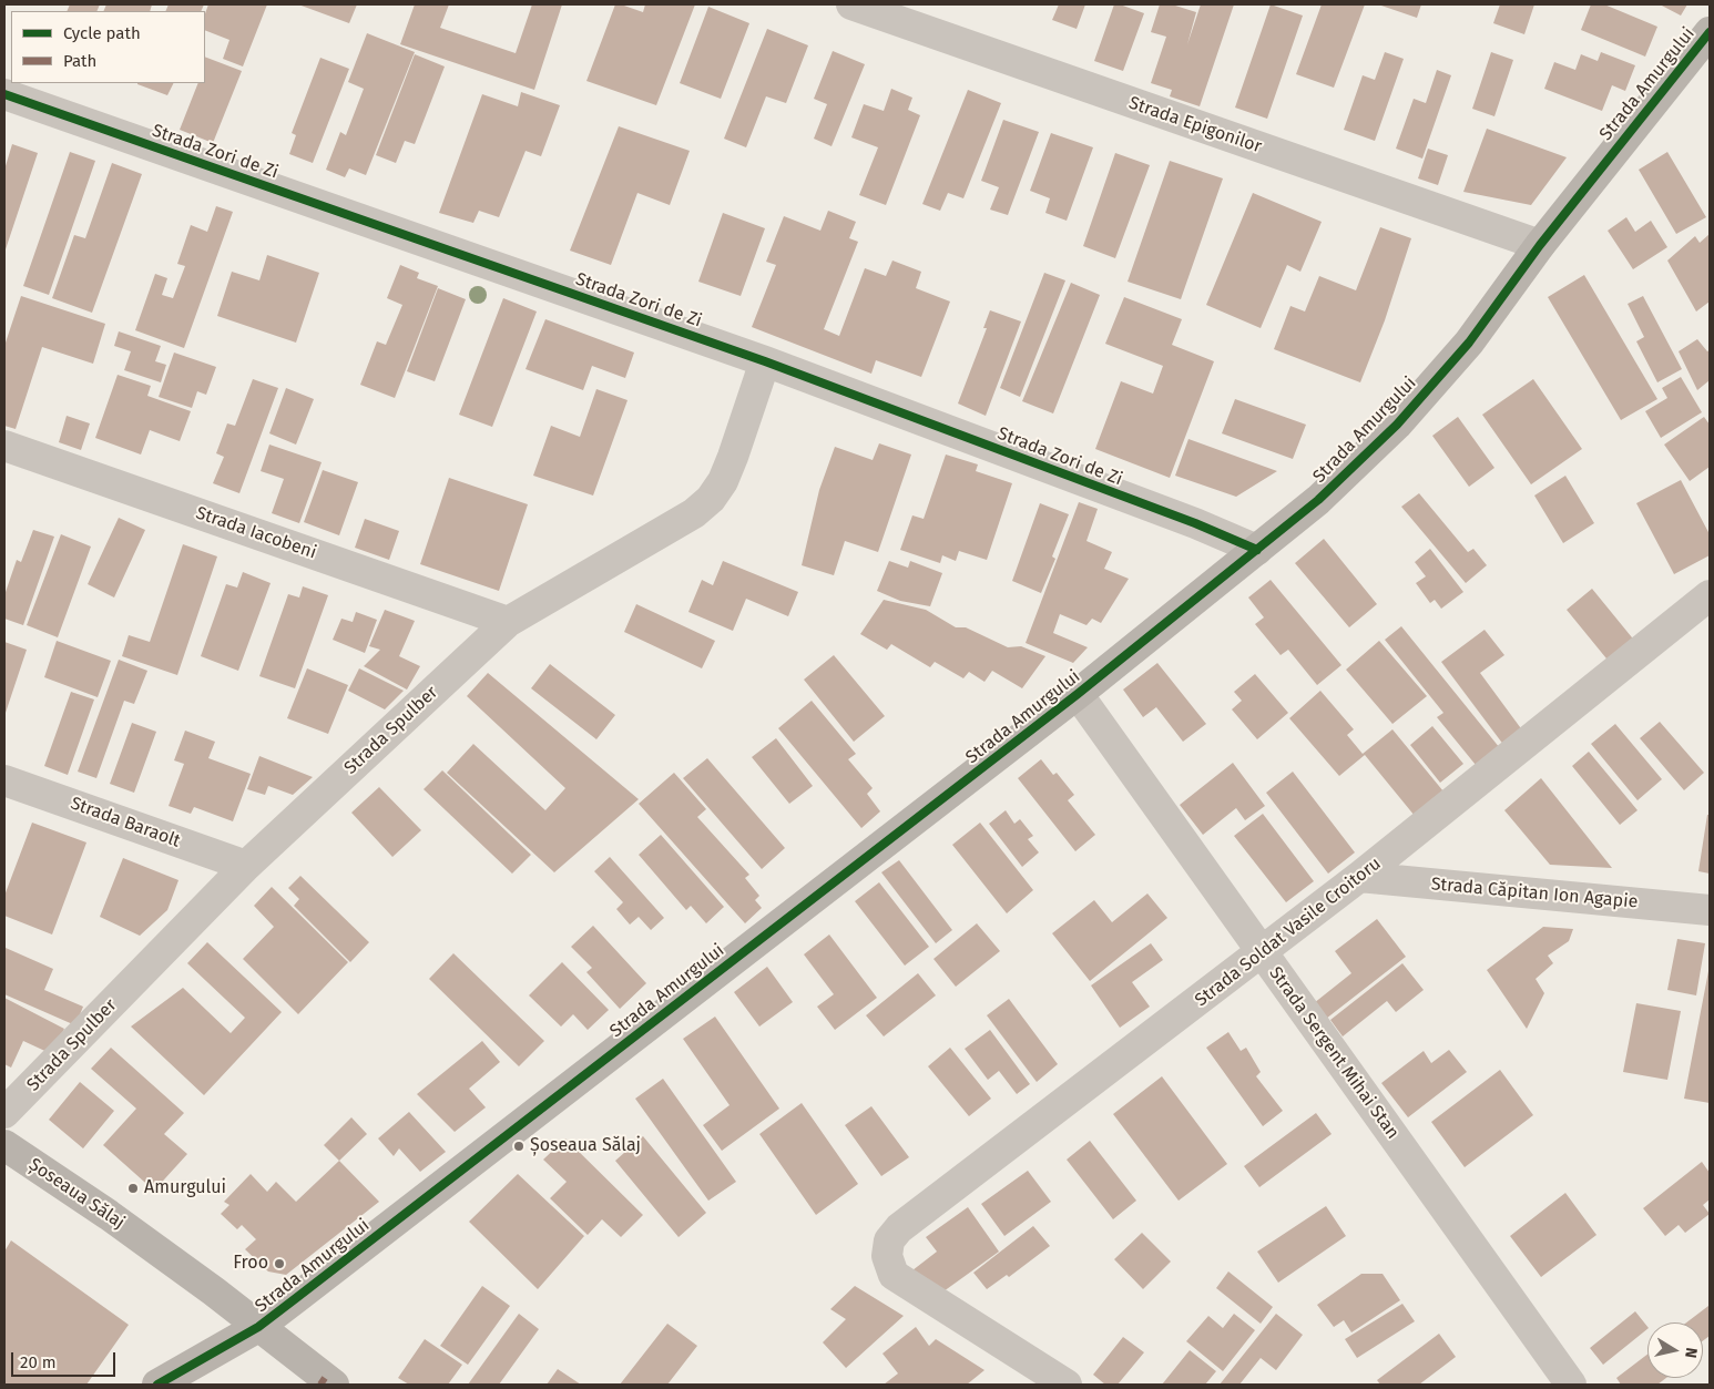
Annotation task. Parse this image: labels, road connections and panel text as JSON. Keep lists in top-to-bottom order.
{
  "streets": {
    "street": [
      "Strada Amurgului",
      "Strada Epigonilor",
      "Strada Zori de Zi",
      "Strada Iacobeni",
      "Strada Spulber",
      "Strada Baraolt",
      "Strada Căpitan Ion Agapie",
      "Strada Soldat Vasile Croitoru",
      "Strada Sergent Mihai Stan",
      "Șoseaua Sălaj"
    ]
  },
  "crossings": [
    ["Strada Amurgului", "Strada Epigonilor"],
    ["Strada Amurgului", "Strada Zori de Zi"],
    ["Strada Amurgului", "Strada Sergent Mihai Stan"],
    ["Strada Amurgului", "Șoseaua Sălaj"],
    ["Strada Zori de Zi", "Strada Spulber"],
    ["Strada Iacobeni", "Strada Spulber"],
    ["Strada Spulber", "Strada Baraolt"],
    ["Strada Căpitan Ion Agapie", "Strada Soldat Vasile Croitoru"],
    ["Strada Soldat Vasile Croitoru", "Strada Sergent Mihai Stan"]
  ],
  "places": ["Șoseaua Sălaj", "Amurgului", "Froo"],
  "legend": ["Cycle path", "Path"],
  "scale_bar": "20 m",
  "north": "right"
}
